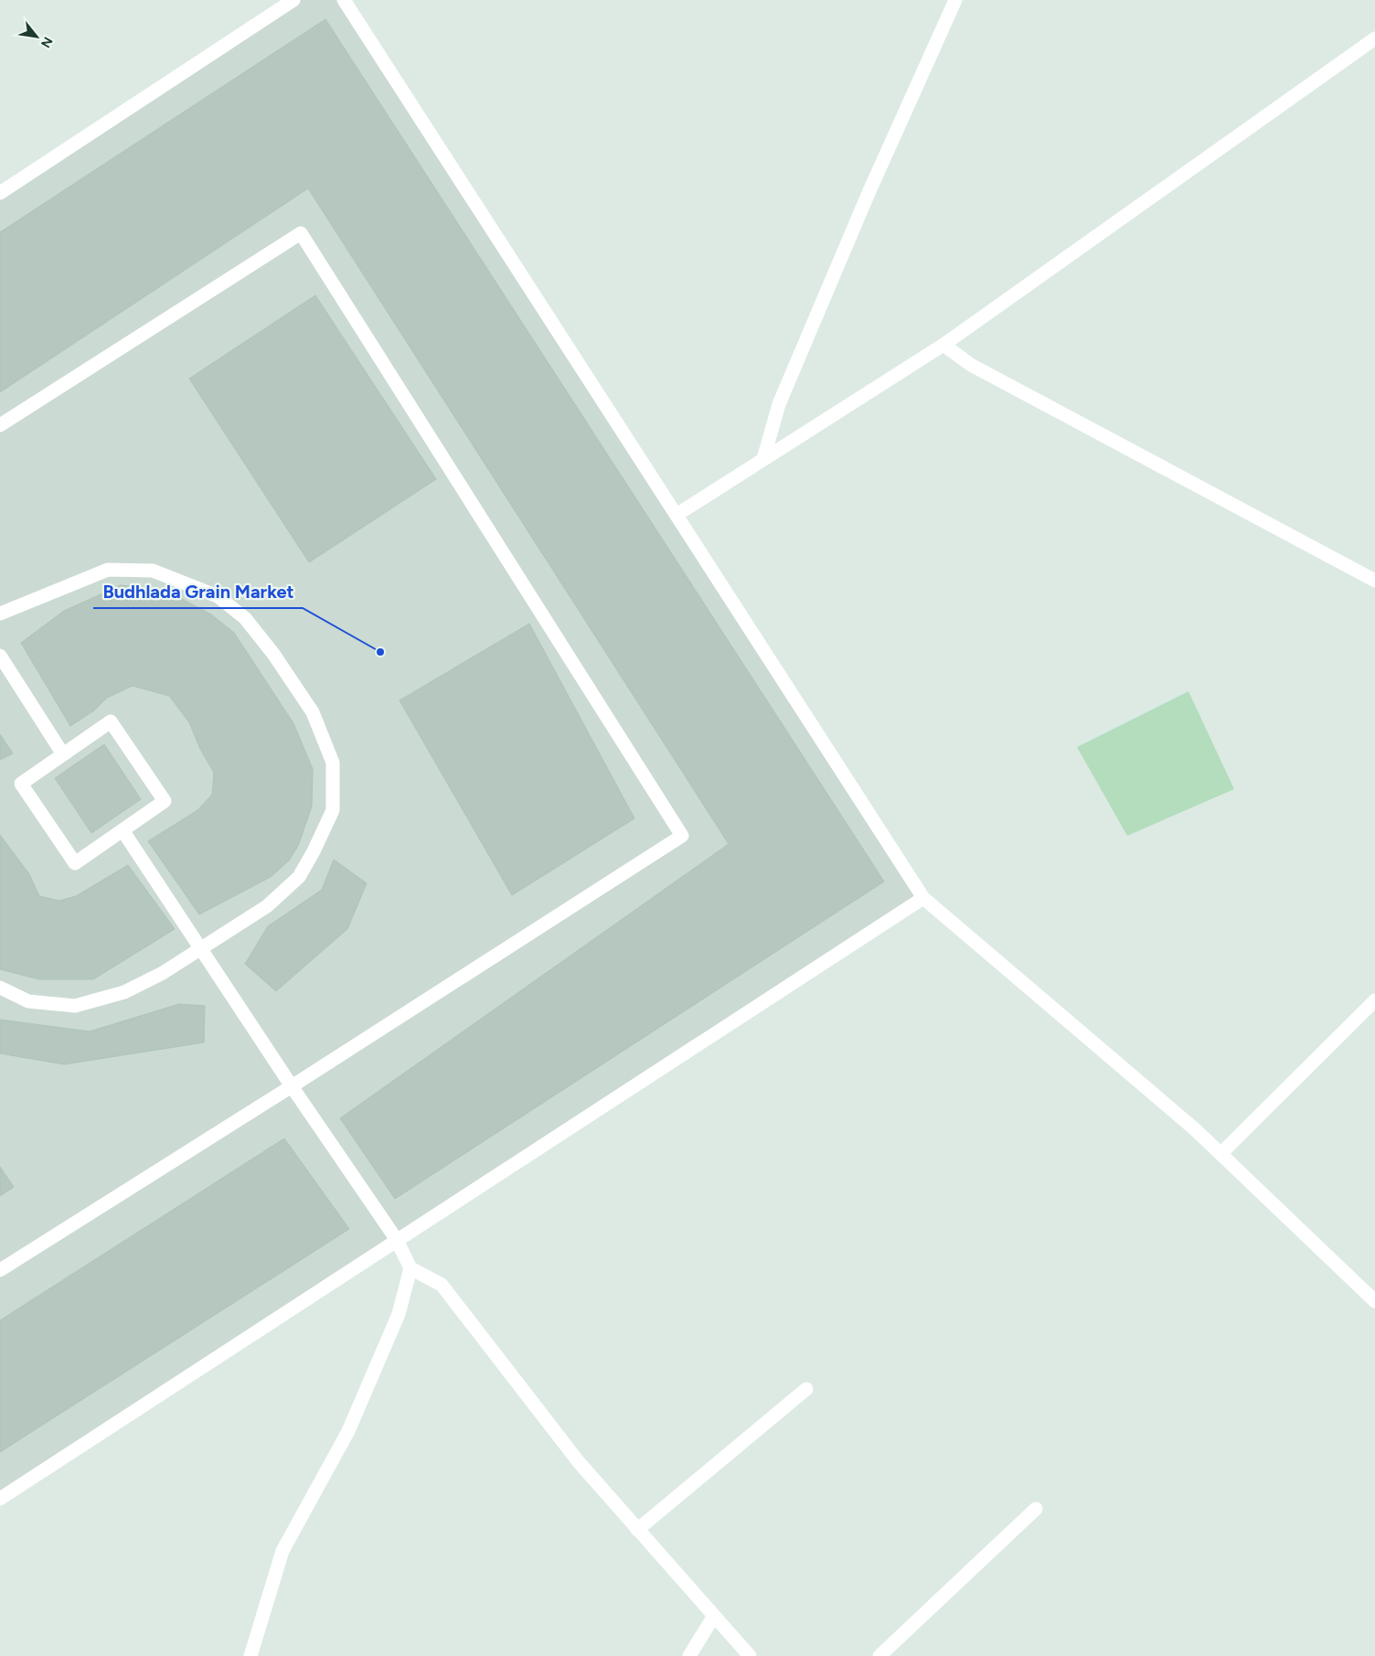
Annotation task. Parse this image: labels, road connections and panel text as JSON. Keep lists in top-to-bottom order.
{
  "places": ["Budhlada Grain Market"],
  "north": "bottom right"
}
